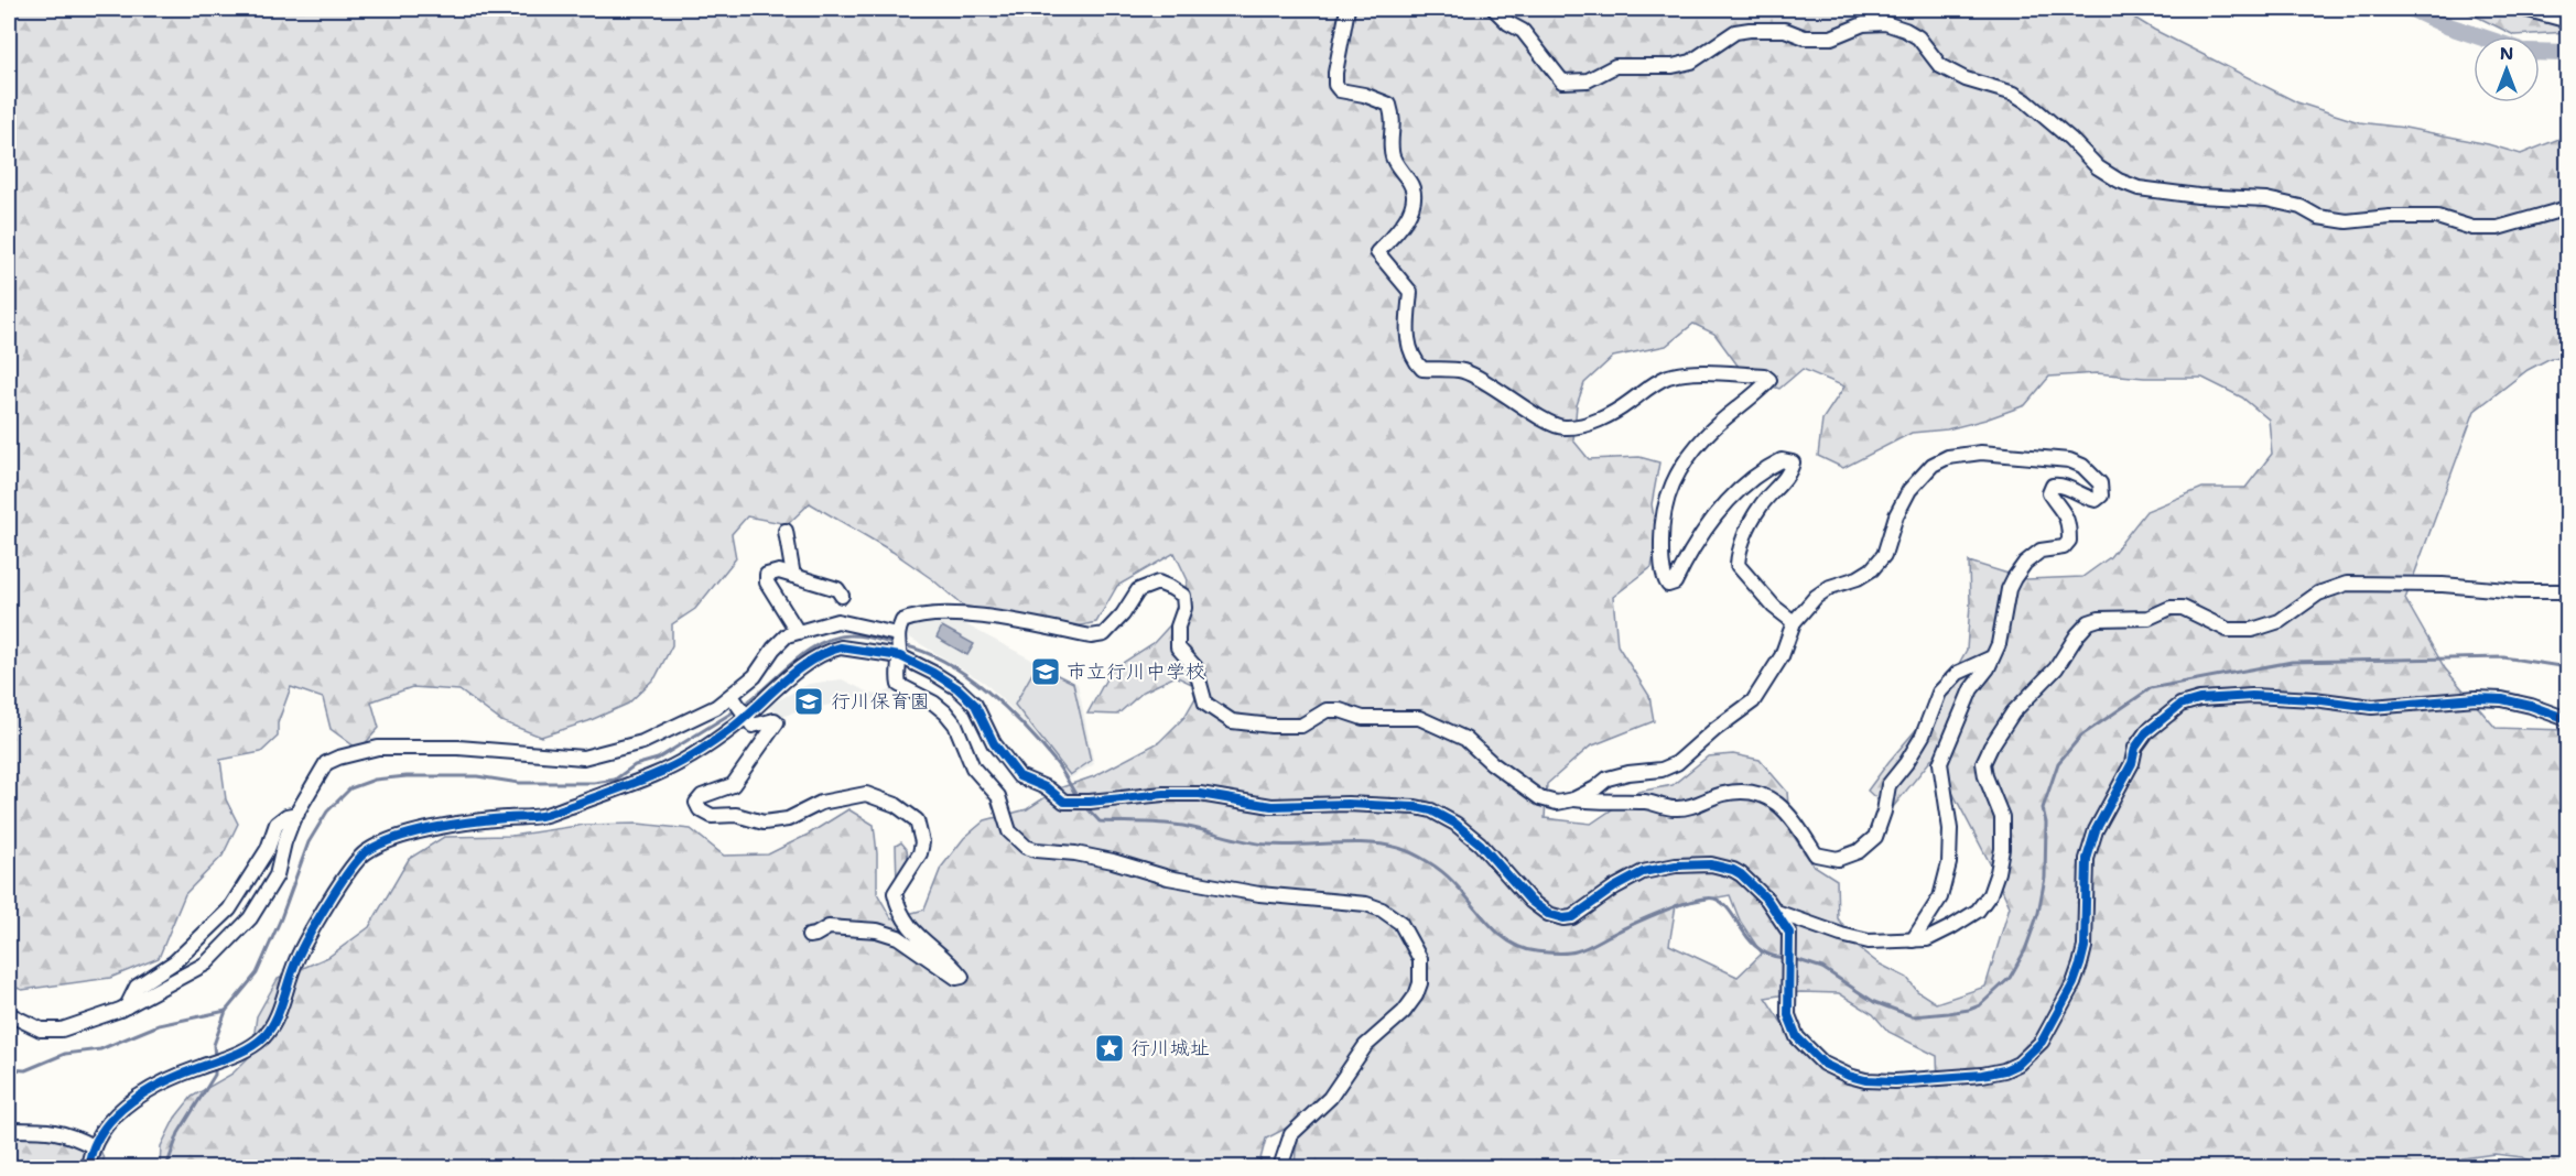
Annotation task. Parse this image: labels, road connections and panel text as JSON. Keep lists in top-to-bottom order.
{
  "places": {
    "school or university": ["市立行川中学校", "行川保育園"],
    "place": ["行川城址"]
  },
  "north": "top"
}
